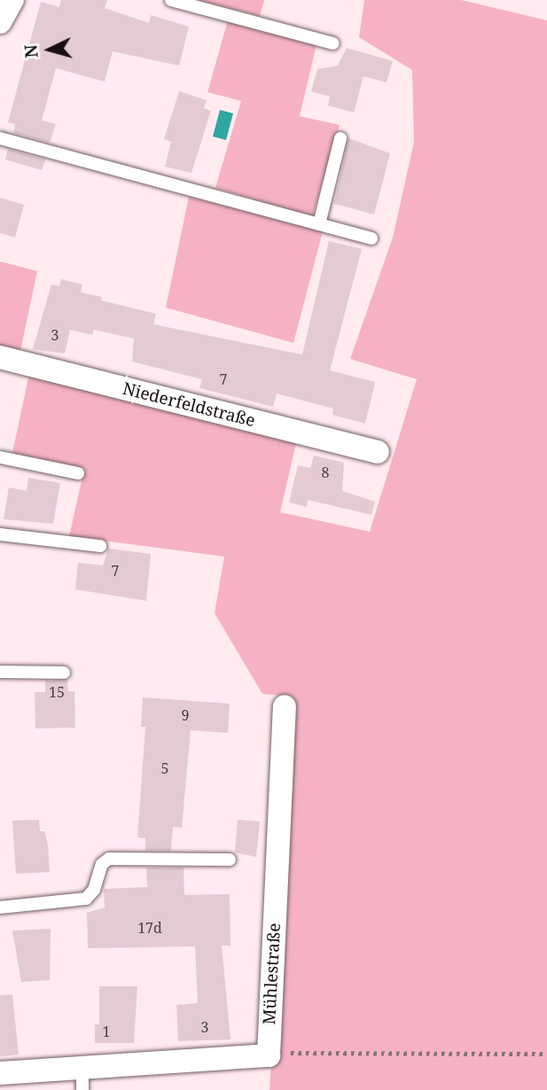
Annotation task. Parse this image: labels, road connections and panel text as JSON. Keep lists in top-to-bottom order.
{
  "streets": {
    "street": ["Niederfeldstraße", "Mühlestraße"]
  },
  "house_numbers": [
    "3",
    "7",
    "8",
    "7",
    "15",
    "9",
    "5",
    "17d",
    "3",
    "1"
  ],
  "north": "left"
}
